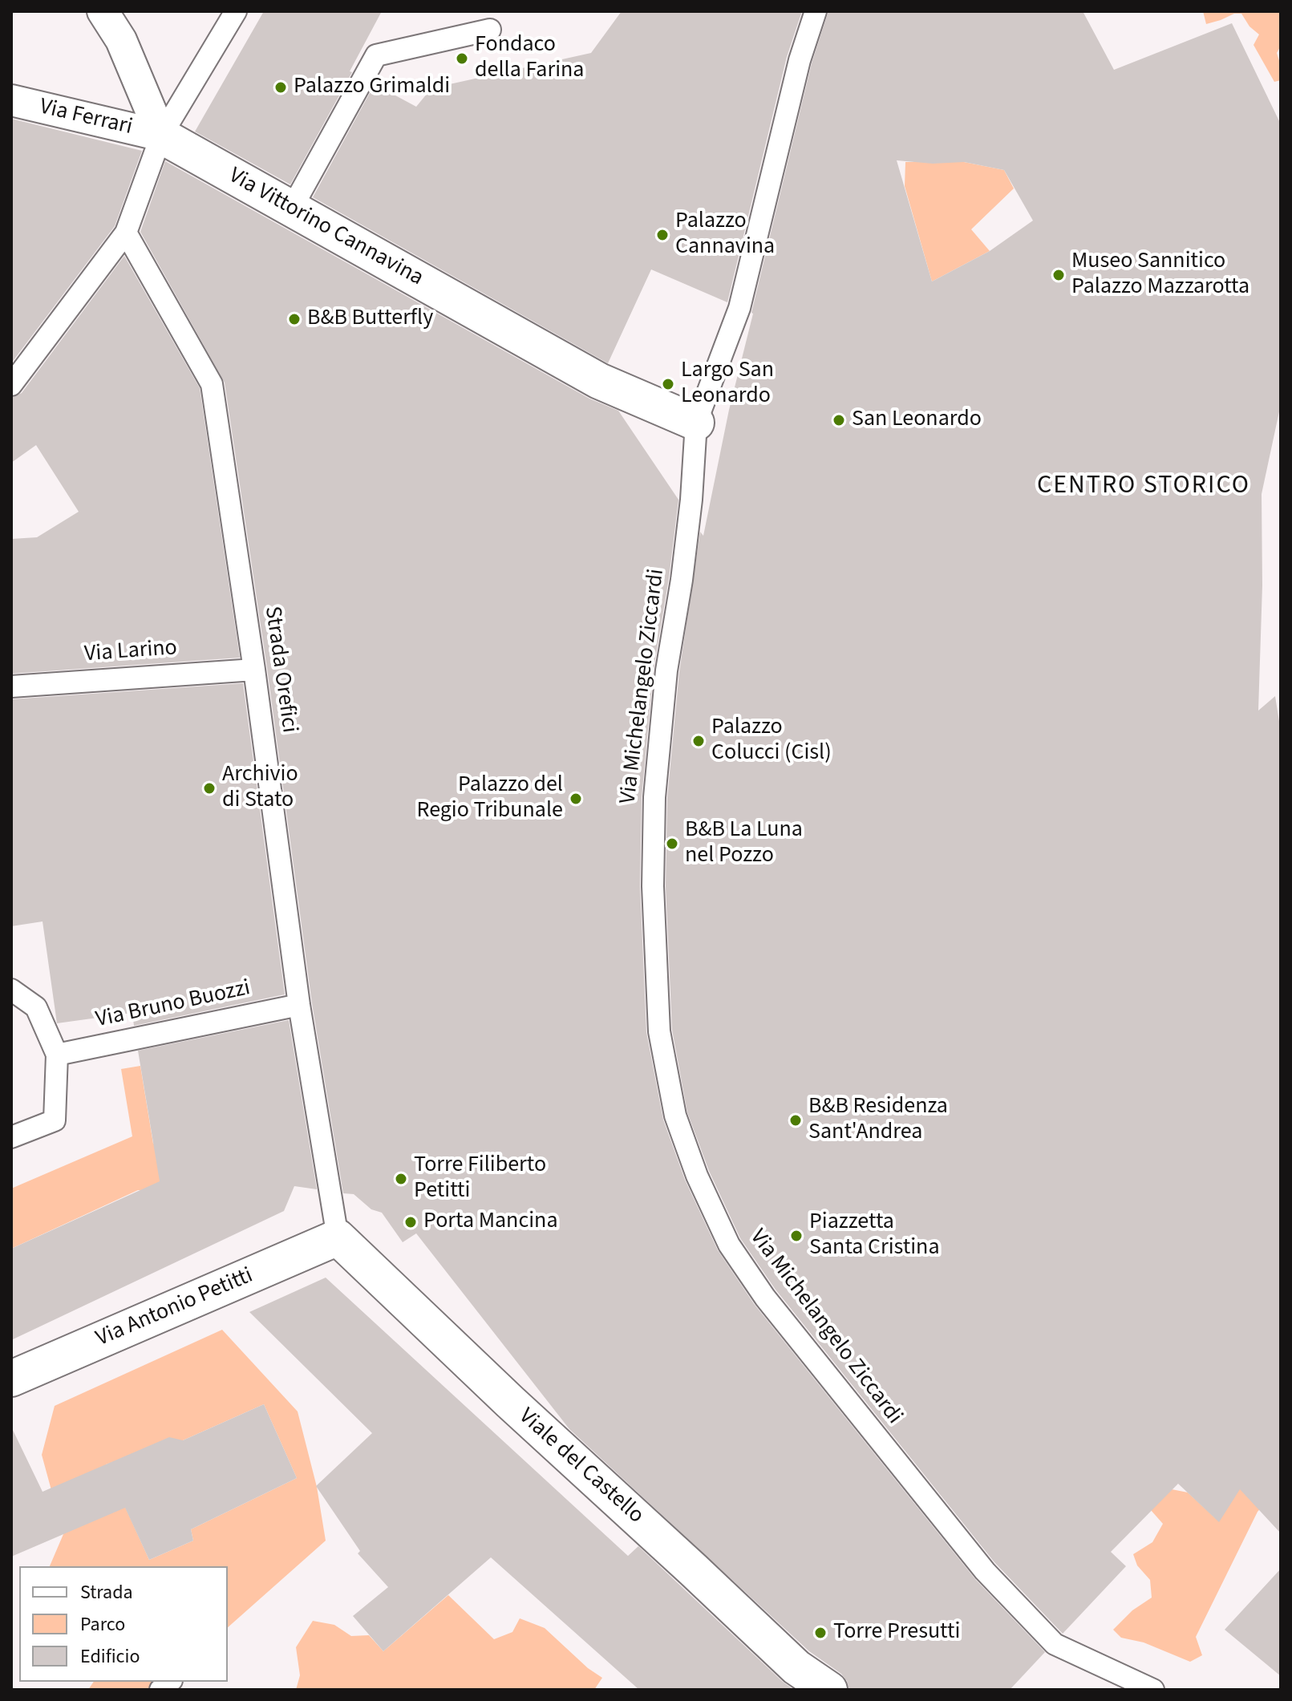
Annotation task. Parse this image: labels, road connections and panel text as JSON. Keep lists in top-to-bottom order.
{
  "streets": {
    "street": [
      "Via Ferrari",
      "Via Vittorino Cannavina",
      "Via Antonio Petitti",
      "Viale del Castello"
    ],
    "lane": [
      "Via Larino",
      "Strada Orefici",
      "Via Michelangelo Ziccardi",
      "Via Bruno Buozzi"
    ]
  },
  "crossings": [
    ["Via Ferrari", "Via Vittorino Cannavina"],
    ["Via Vittorino Cannavina", "Via Michelangelo Ziccardi"],
    ["Via Larino", "Strada Orefici"],
    ["Strada Orefici", "Via Bruno Buozzi"],
    ["Strada Orefici", "Via Antonio Petitti"],
    ["Strada Orefici", "Viale del Castello"],
    ["Via Antonio Petitti", "Viale del Castello"]
  ],
  "districts": ["CENTRO STORICO"],
  "places": [
    "Fondaco della Farina",
    "Palazzo Grimaldi",
    "Palazzo Cannavina",
    "Museo Sannitico Palazzo Mazzarotta",
    "B&B Butterfly",
    "Largo San Leonardo",
    "San Leonardo",
    "Palazzo Colucci (Cisl)",
    "Archivio di Stato",
    "Palazzo del Regio Tribunale",
    "B&B La Luna nel Pozzo",
    "B&B Residenza Sant'Andrea",
    "Torre Filiberto Petitti",
    "Porta Mancina",
    "Piazzetta Santa Cristina",
    "Torre Presutti"
  ],
  "legend": ["Strada", "Parco", "Edificio"]
}
